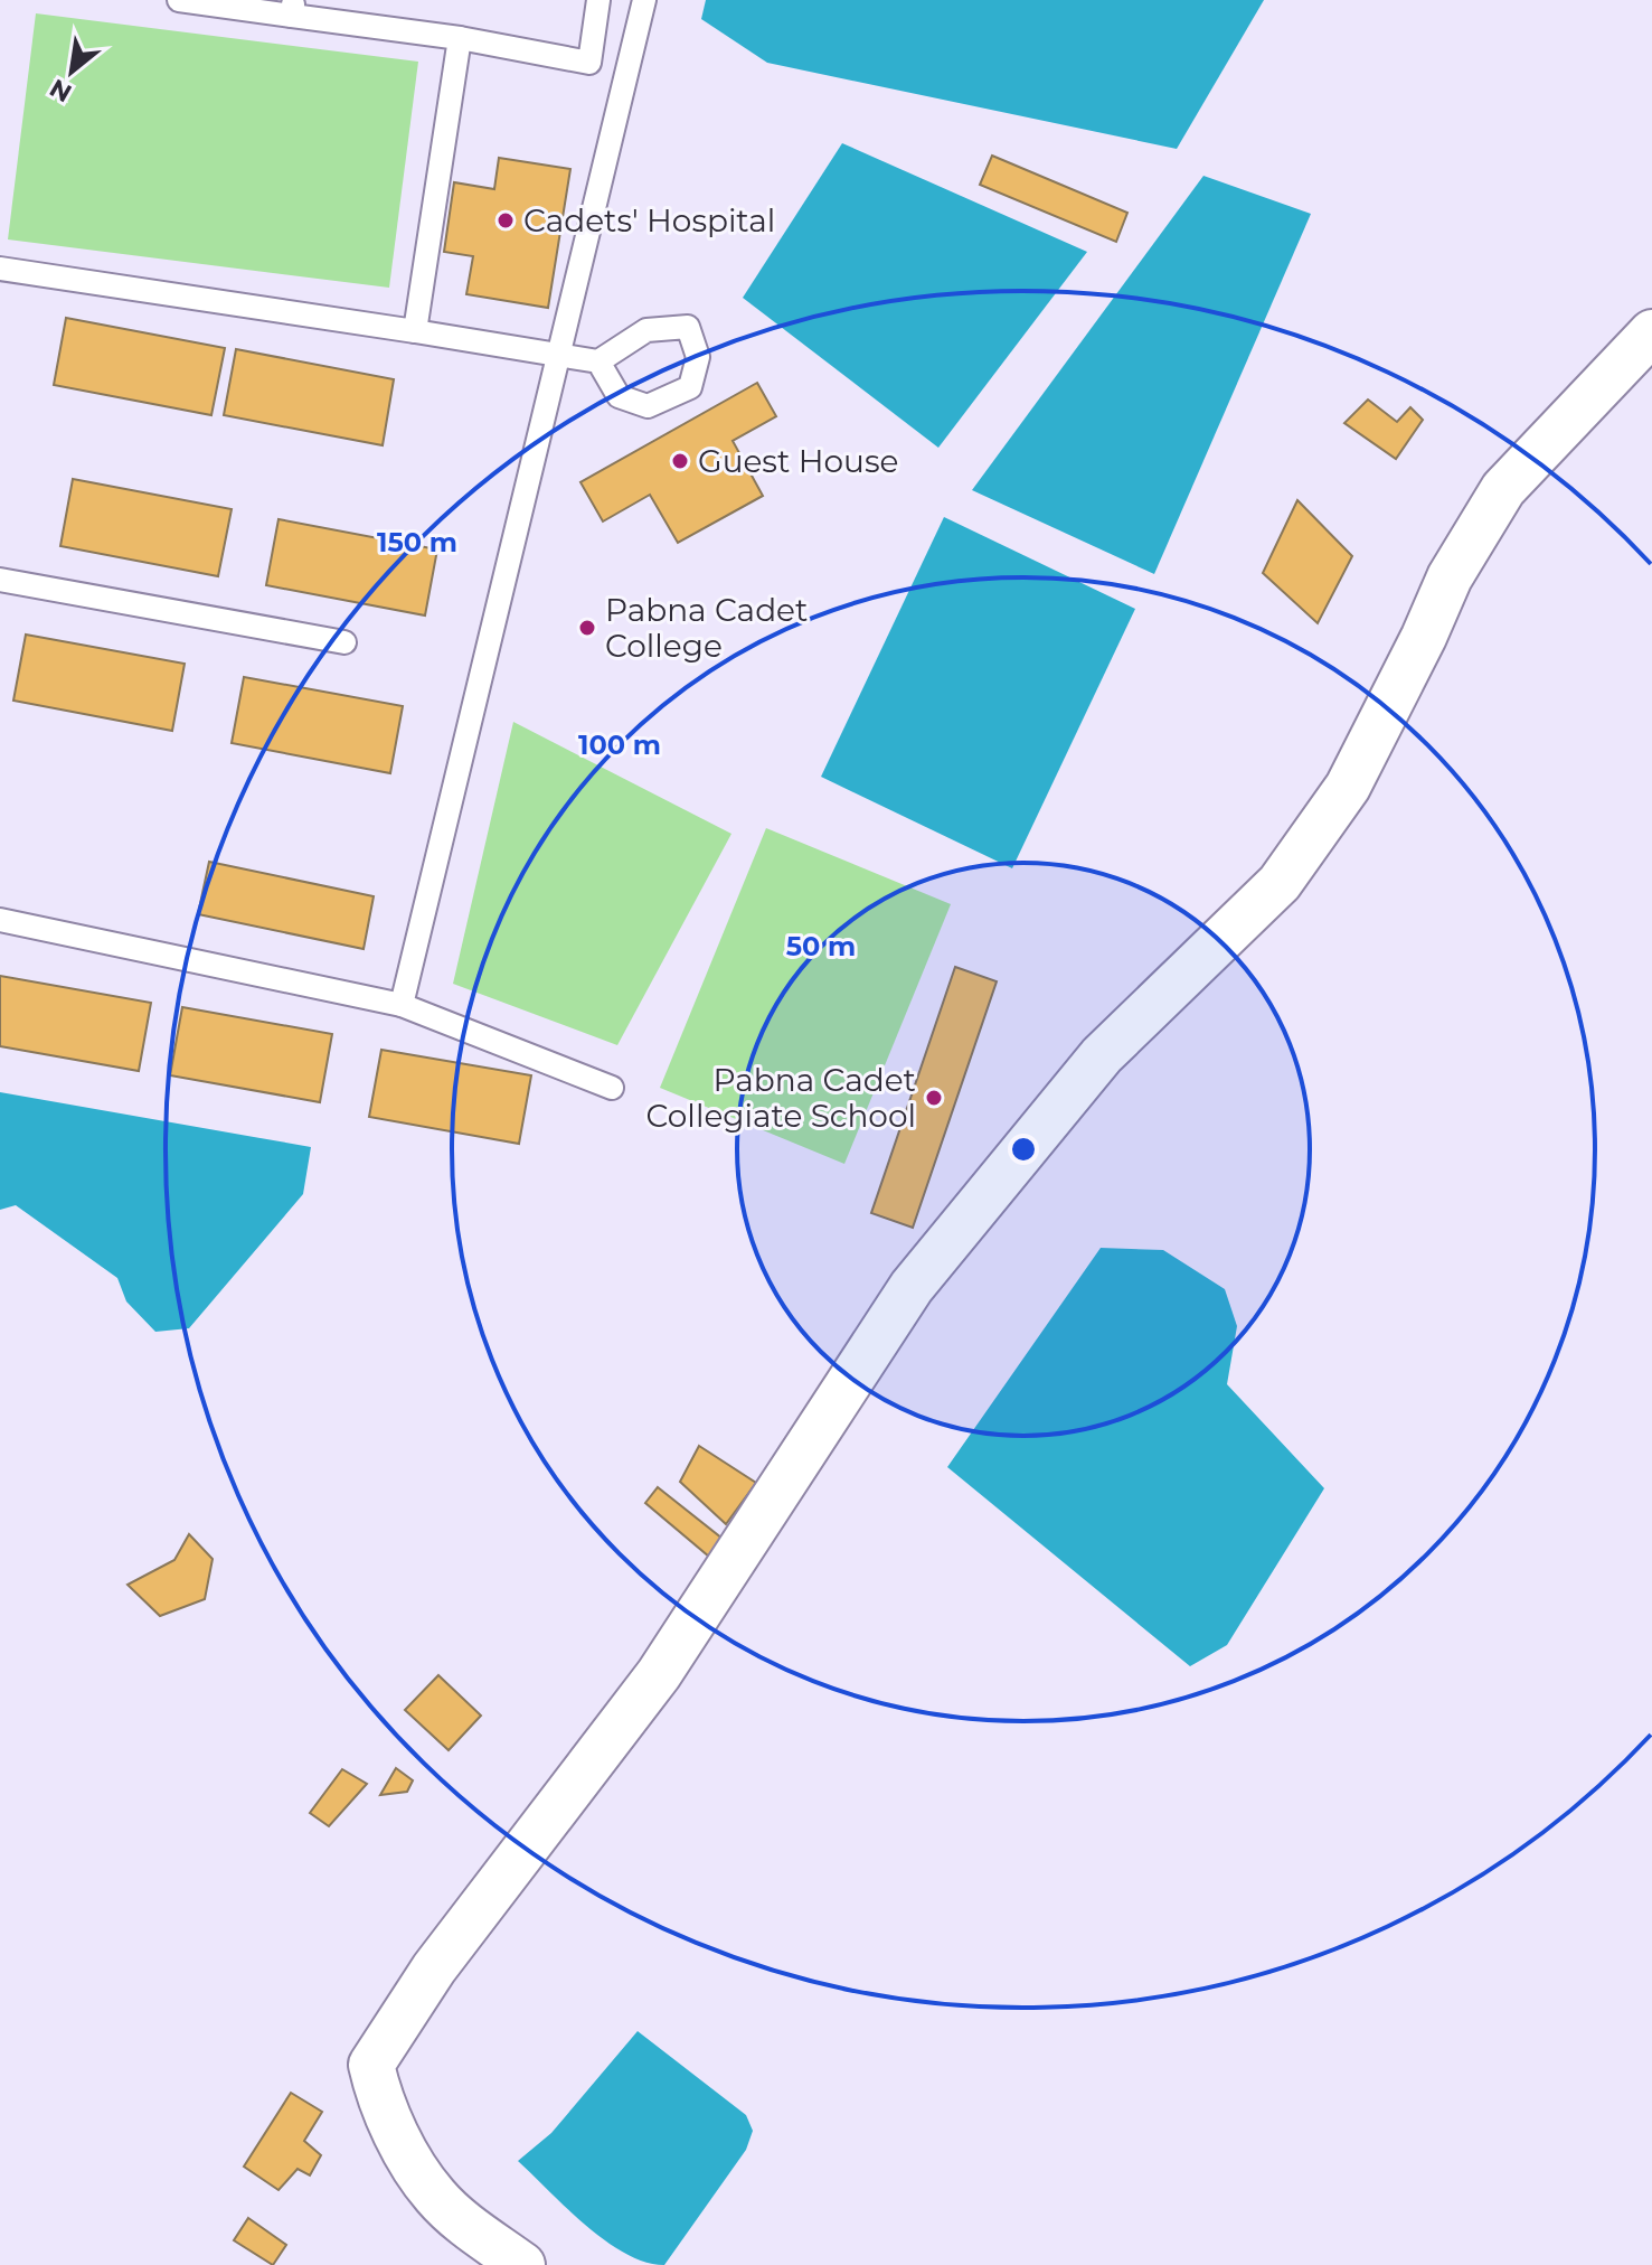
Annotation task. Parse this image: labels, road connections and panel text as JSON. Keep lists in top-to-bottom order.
{
  "places": [
    "Cadets' Hospital",
    "Guest House",
    "Pabna Cadet College",
    "Pabna Cadet Collegiate School"
  ],
  "north": "bottom left",
  "rings": ["150 m", "100 m", "50 m"]
}
